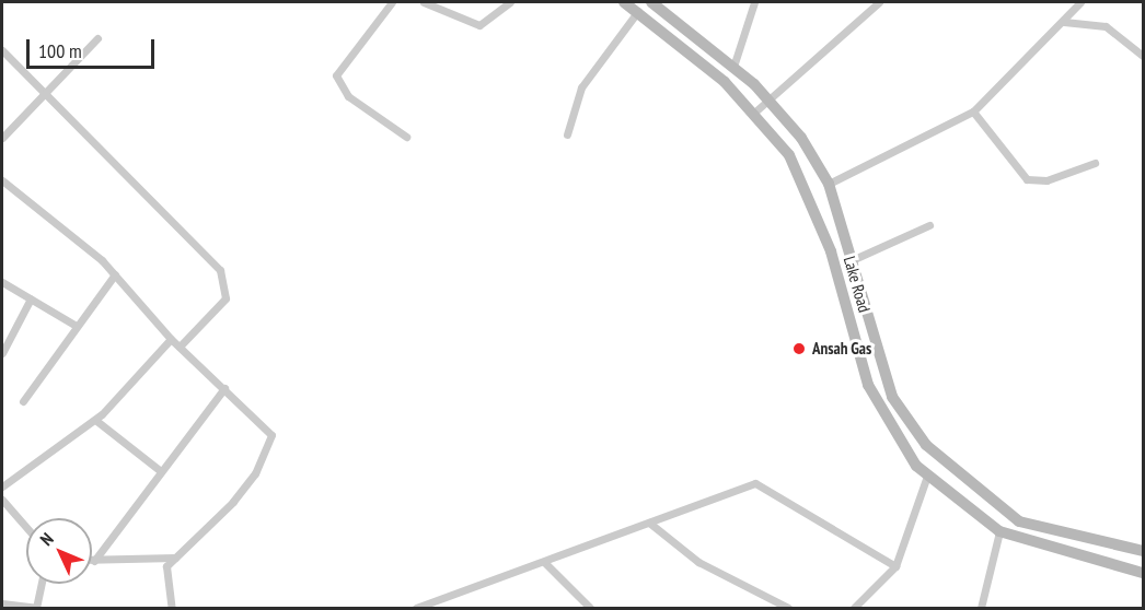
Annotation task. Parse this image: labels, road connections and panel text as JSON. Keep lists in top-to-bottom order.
{
  "streets": {
    "main road": ["Lake Road"]
  },
  "places": ["Ansah Gas"],
  "scale_bar": "100 m",
  "north": "top left"
}
